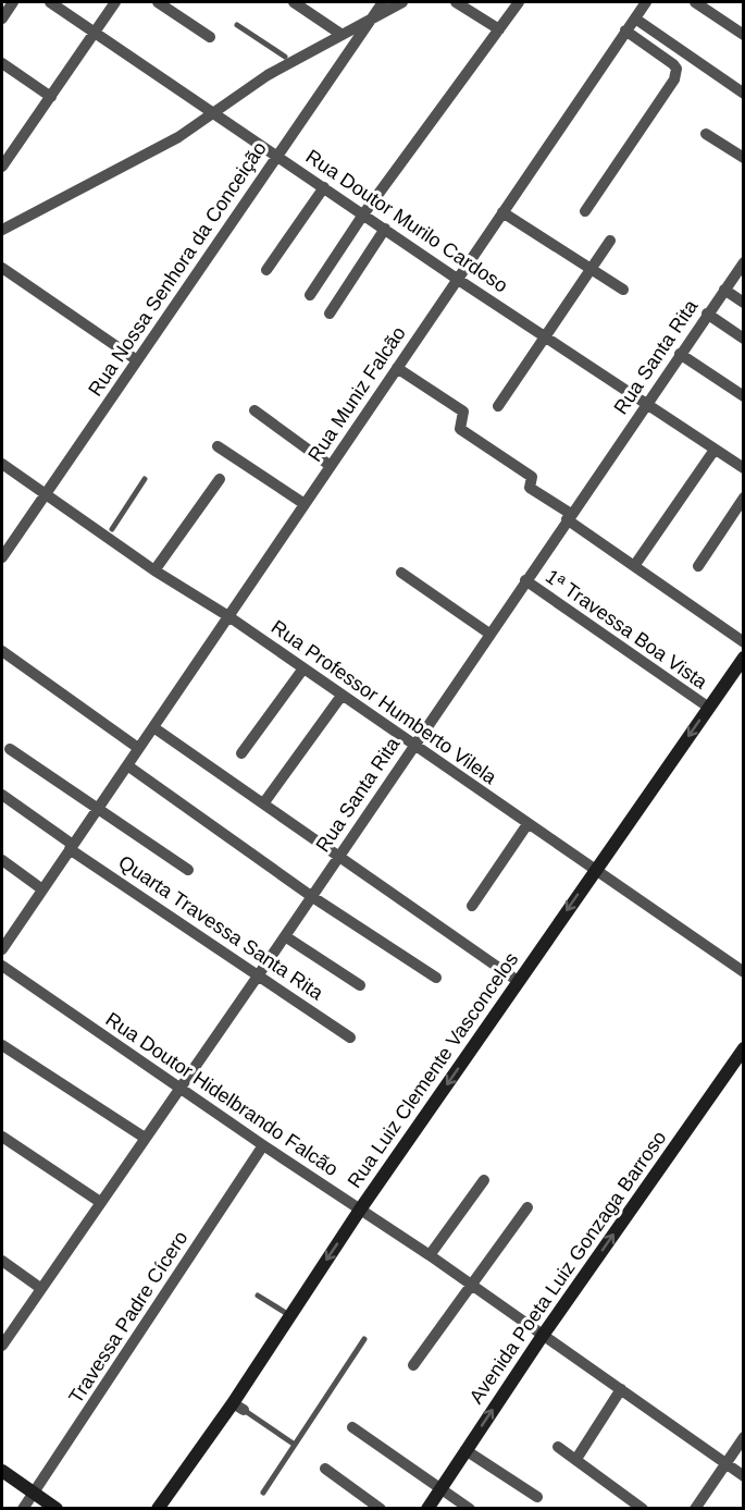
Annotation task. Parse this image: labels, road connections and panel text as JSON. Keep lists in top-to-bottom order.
{
  "streets": {
    "street": [
      "Rua Doutor Murilo Cardoso",
      "Rua Nossa Senhora da Conceição",
      "Rua Santa Rita",
      "Rua Muniz Falcão",
      "1ª Travessa Boa Vista",
      "Rua Professor Humberto Vilela",
      "Quarta Travessa Santa Rita",
      "Rua Luiz Clemente Vasconcelos",
      "Rua Doutor Hidelbrando Falcão",
      "Avenida Poeta Luiz Gonzaga Barroso",
      "Travessa Padre Cícero"
    ]
  },
  "crossings": [
    ["Rua Doutor Murilo Cardoso", "Rua Nossa Senhora da Conceição"],
    ["Rua Doutor Murilo Cardoso", "Rua Santa Rita"],
    ["Rua Doutor Murilo Cardoso", "Rua Muniz Falcão"],
    ["Rua Nossa Senhora da Conceição", "Rua Professor Humberto Vilela"],
    ["Rua Santa Rita", "1ª Travessa Boa Vista"],
    ["Rua Santa Rita", "Rua Professor Humberto Vilela"],
    ["Rua Santa Rita", "Quarta Travessa Santa Rita"],
    ["Rua Santa Rita", "Rua Doutor Hidelbrando Falcão"],
    ["Rua Muniz Falcão", "Rua Professor Humberto Vilela"],
    ["Rua Muniz Falcão", "Quarta Travessa Santa Rita"],
    ["1ª Travessa Boa Vista", "Rua Luiz Clemente Vasconcelos"],
    ["Rua Professor Humberto Vilela", "Rua Luiz Clemente Vasconcelos"],
    ["Rua Luiz Clemente Vasconcelos", "Rua Doutor Hidelbrando Falcão"],
    ["Rua Doutor Hidelbrando Falcão", "Avenida Poeta Luiz Gonzaga Barroso"],
    ["Rua Doutor Hidelbrando Falcão", "Travessa Padre Cícero"]
  ],
  "one_way": ["Rua Luiz Clemente Vasconcelos"]
}
